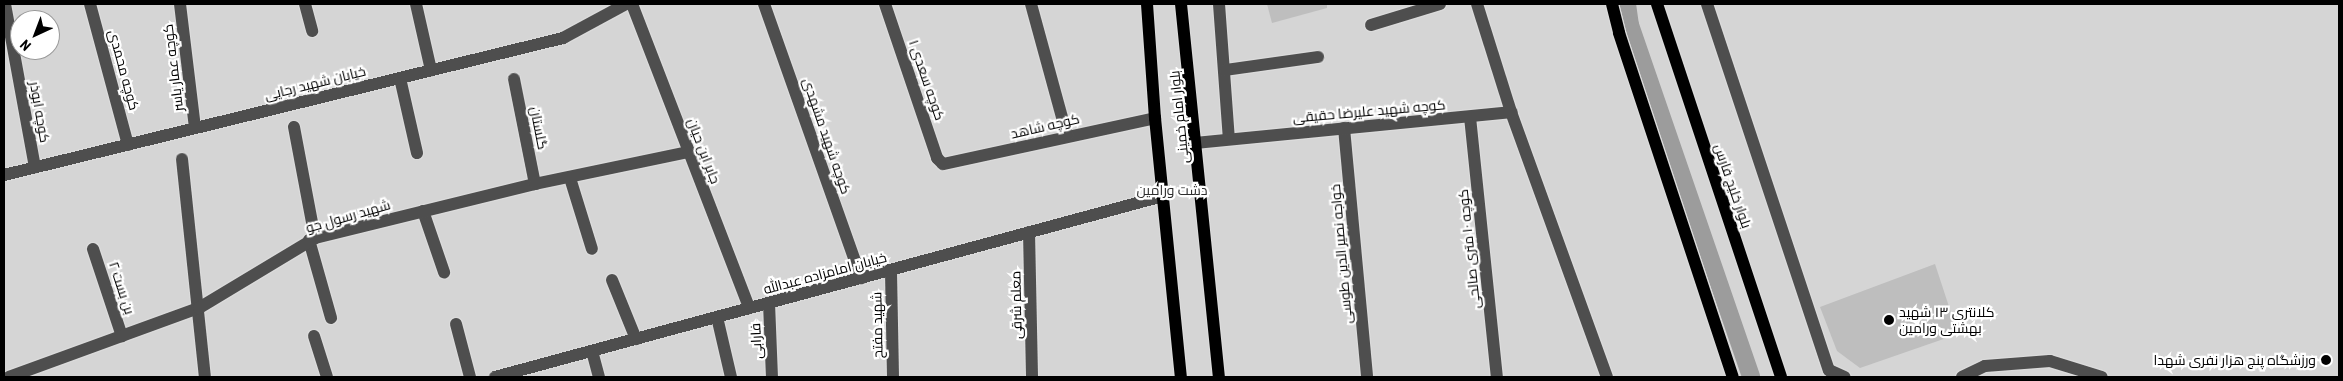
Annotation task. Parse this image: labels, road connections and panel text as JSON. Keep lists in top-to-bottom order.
{
  "streets": {
    "main road": ["بلوار امام خمینی", "بلوار خلیج فارس"],
    "street": [
      "کوچه عمار یاسر",
      "کوچه محمدی",
      "کوچه سعدی ۱",
      "خیابان شهید رجایی",
      "کوچه شهید علیرضا حقیقی",
      "کوچه ابوذر",
      "کوچه شاهد",
      "گلستان",
      "کوچه شهید مشهدی",
      "جابر ابن حیان",
      "شهید رسول جو",
      "کوچه ۱۰ متری صالحی",
      "خواجه نصیر الدین طوسی",
      "خیابان امامزاده عبدالله",
      "بن بست ۲",
      "معلم شرقی",
      "شهید مفتح",
      "فارابی"
    ]
  },
  "crossings": [
    ["کوچه عمار یاسر", "خیابان شهید رجایی"],
    ["کوچه محمدی", "خیابان شهید رجایی"],
    ["کوچه سعدی ۱", "کوچه شاهد"],
    ["خیابان شهید رجایی", "کوچه ابوذر"],
    ["کوچه شهید علیرضا حقیقی", "بلوار امام خمینی"],
    ["کوچه شهید علیرضا حقیقی", "کوچه ۱۰ متری صالحی"],
    ["کوچه شهید علیرضا حقیقی", "خواجه نصیر الدین طوسی"],
    ["بلوار امام خمینی", "کوچه شاهد"],
    ["بلوار امام خمینی", "خیابان امامزاده عبدالله"],
    ["گلستان", "شهید رسول جو"],
    ["کوچه شهید مشهدی", "خیابان امامزاده عبدالله"],
    ["جابر ابن حیان", "شهید رسول جو"],
    ["جابر ابن حیان", "خیابان امامزاده عبدالله"],
    ["شهید رسول جو", "بن بست ۲"],
    ["خیابان امامزاده عبدالله", "معلم شرقی"],
    ["خیابان امامزاده عبدالله", "شهید مفتح"],
    ["خیابان امامزاده عبدالله", "فارابی"]
  ],
  "parks": ["دشت ورامین"],
  "places": ["کلانتری ۱۳ شهید بهشتی ورامین", "ورزشگاه پنج هزار نفری شهدا"],
  "north": "bottom left"
}
